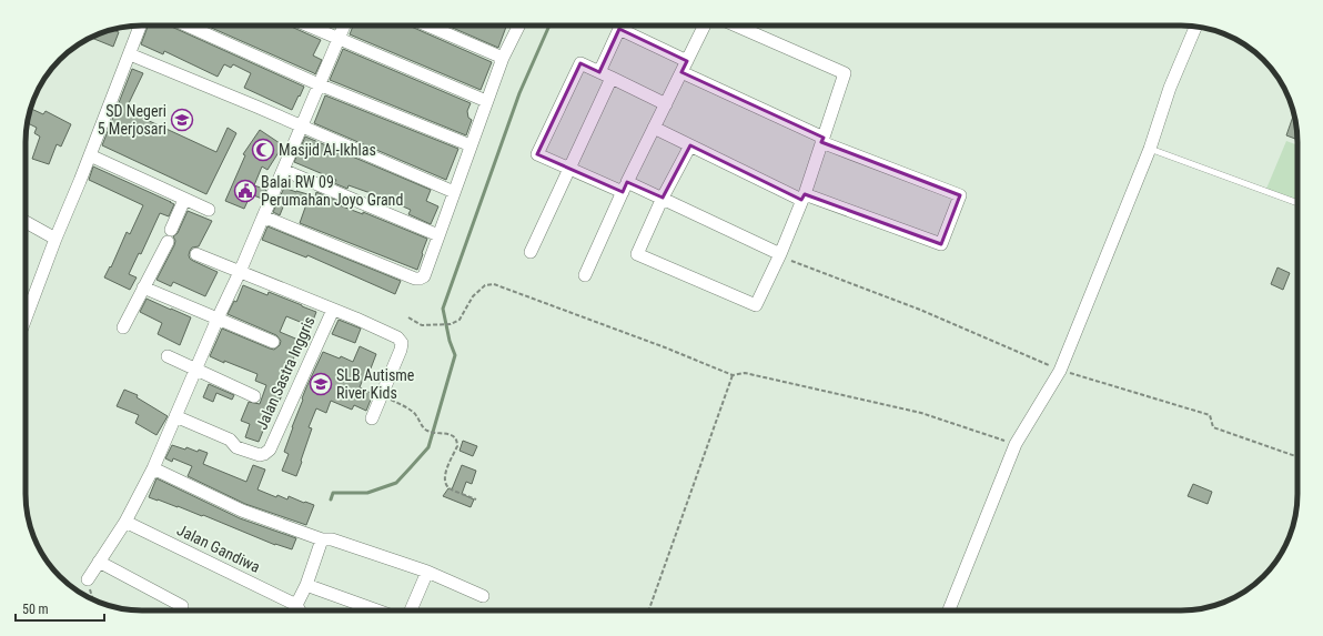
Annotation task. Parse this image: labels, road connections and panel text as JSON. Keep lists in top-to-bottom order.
{
  "streets": {
    "street": ["Jalan Sastra Inggris", "Jalan Gandiwa"]
  },
  "places": {
    "school or university": ["SD Negeri 5 Merjosari", "SLB Autisme River Kids"],
    "mosque": ["Masjid Al-Ikhlas"],
    "public building": ["Balai RW 09 Perumahan Joyo Grand"]
  },
  "scale_bar": "50 m"
}
